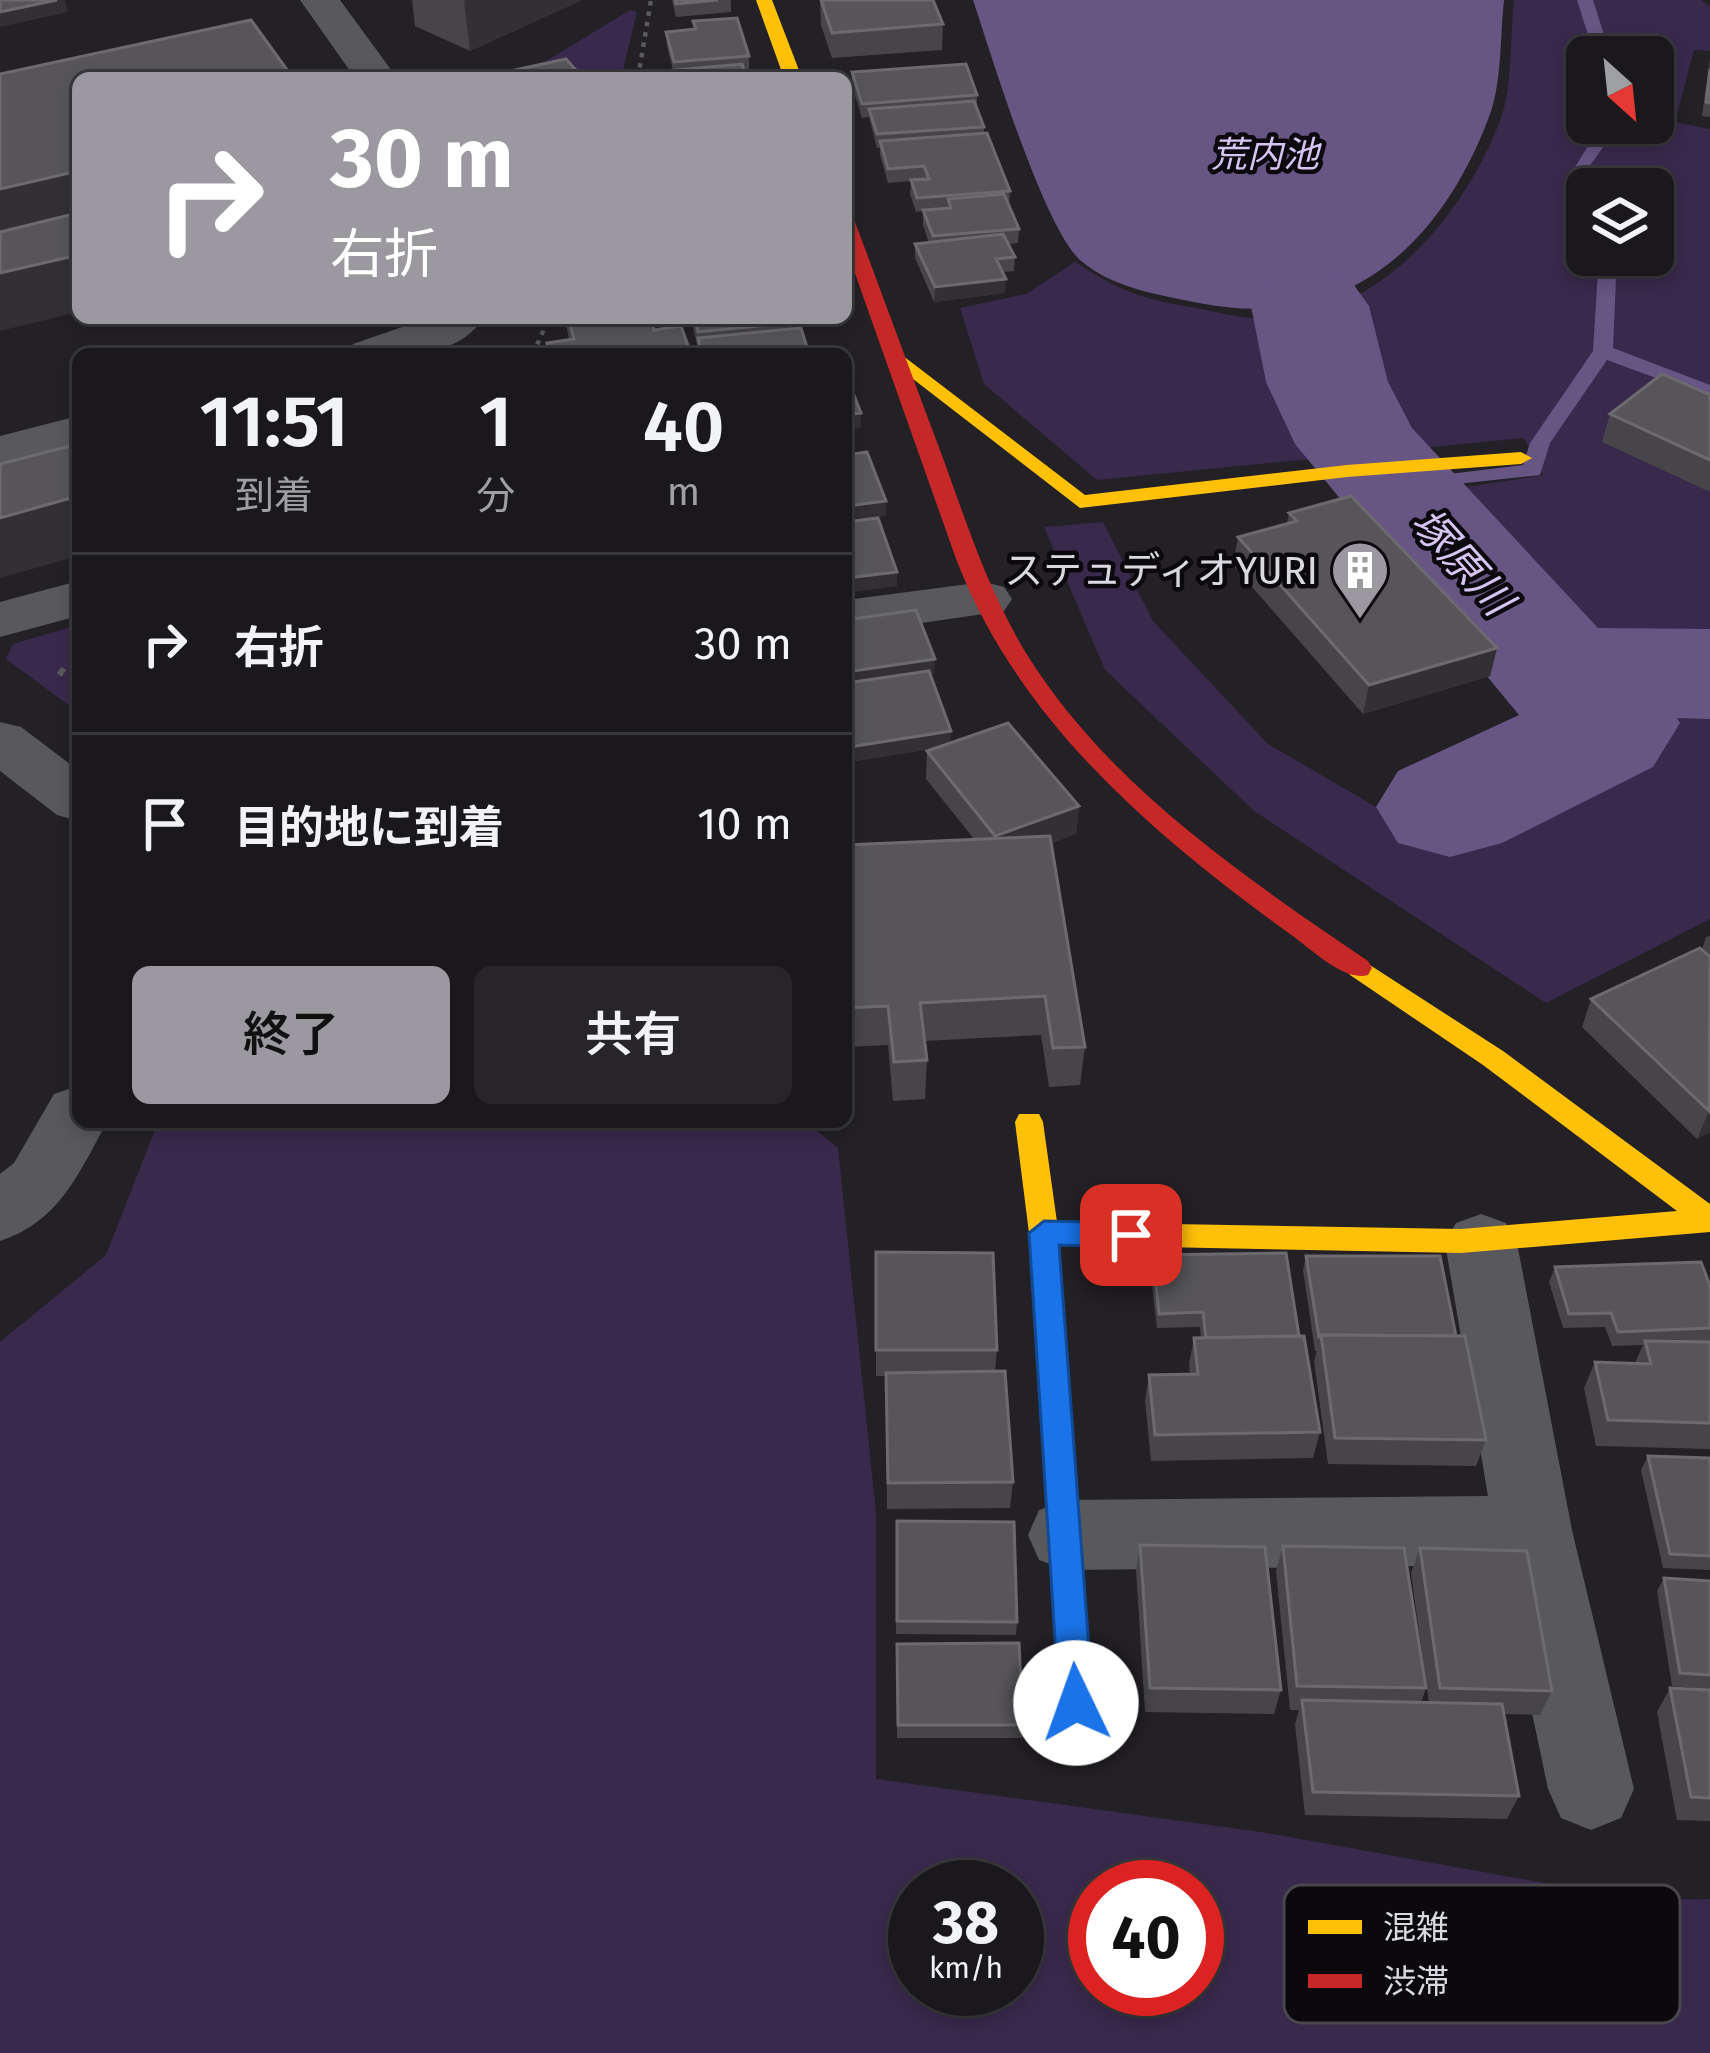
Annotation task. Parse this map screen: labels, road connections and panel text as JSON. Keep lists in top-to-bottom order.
{
  "water": ["荒内池", "塚原川"],
  "places": {
    "building": ["ステュディオYURI"]
  },
  "legend": ["混雑", "渋滞"],
  "north": "bottom right",
  "page": {
    "turn": ["30 m", "右折"],
    "eta": [
      "11:51",
      "到着",
      "1",
      "分",
      "40",
      "m"
    ],
    "list": [
      {
        "name": "右折",
        "value": "30 m"
      },
      {
        "name": "目的地に到着",
        "value": "10 m"
      }
    ],
    "buttons": ["終了", "共有"],
    "speed": "38 km/h",
    "limit": "40"
  }
}
